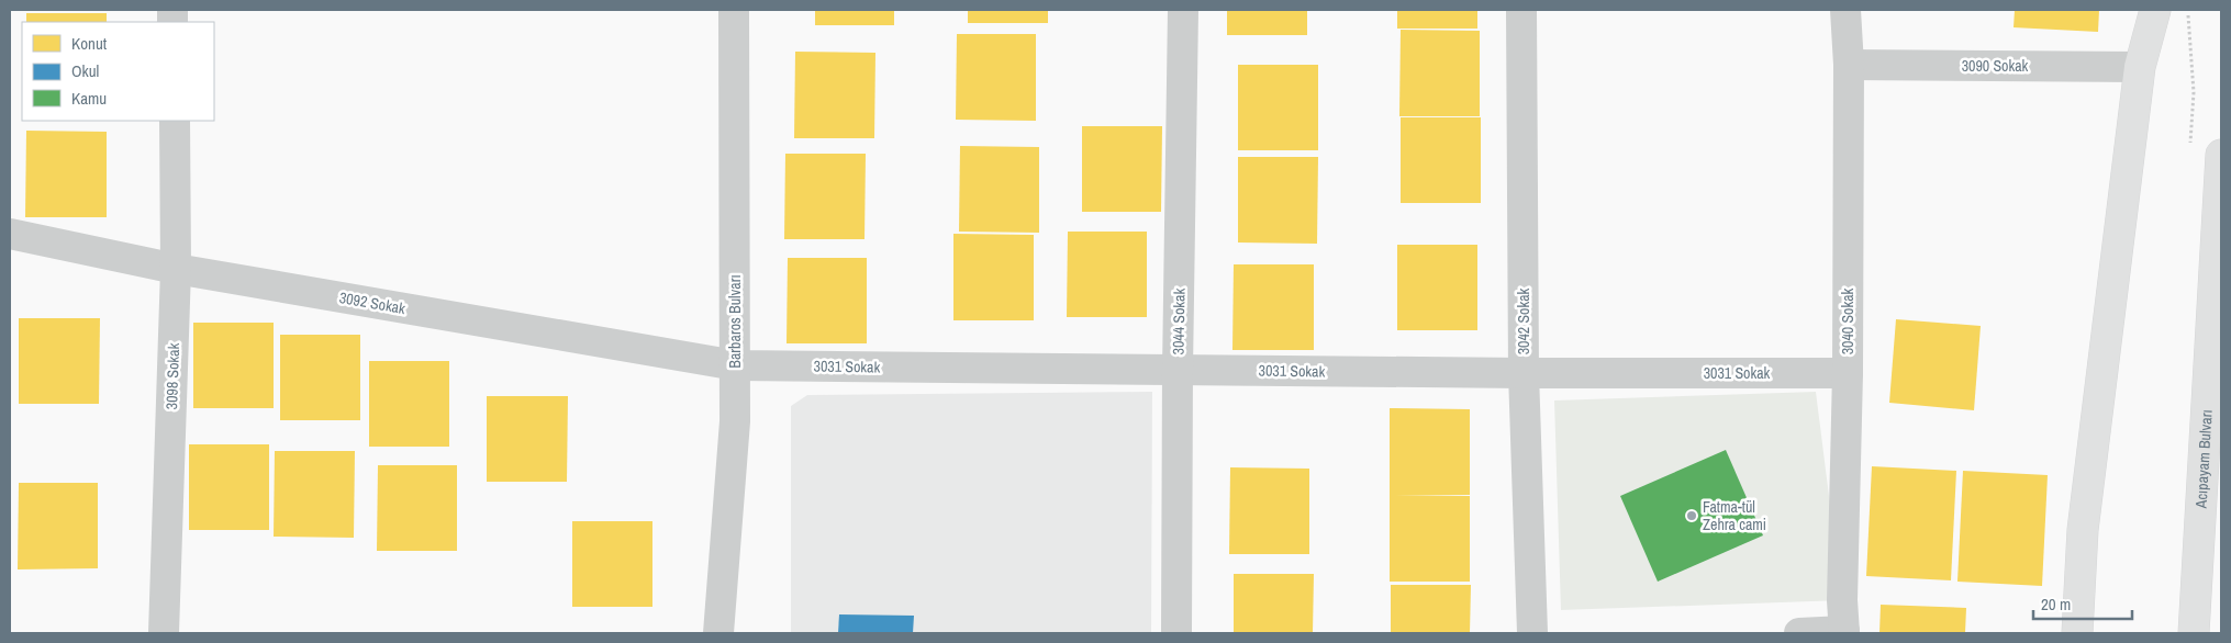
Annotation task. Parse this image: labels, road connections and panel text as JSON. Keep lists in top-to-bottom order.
{
  "streets": {
    "main road": ["Acıpayam Bulvarı"],
    "street": [
      "3090 Sokak",
      "3092 Sokak",
      "Barbaros Bulvarı",
      "3044 Sokak",
      "3042 Sokak",
      "3040 Sokak",
      "3031 Sokak",
      "3098 Sokak"
    ]
  },
  "crossings": [
    ["3090 Sokak", "3040 Sokak"],
    ["3092 Sokak", "Barbaros Bulvarı"],
    ["3092 Sokak", "3031 Sokak"],
    ["3092 Sokak", "3098 Sokak"],
    ["Barbaros Bulvarı", "3031 Sokak"],
    ["3044 Sokak", "3031 Sokak"],
    ["3042 Sokak", "3031 Sokak"],
    ["3040 Sokak", "3031 Sokak"]
  ],
  "places": ["Fatma-tül Zehra cami"],
  "legend": ["Konut", "Okul", "Kamu"],
  "scale_bar": "20 m"
}
